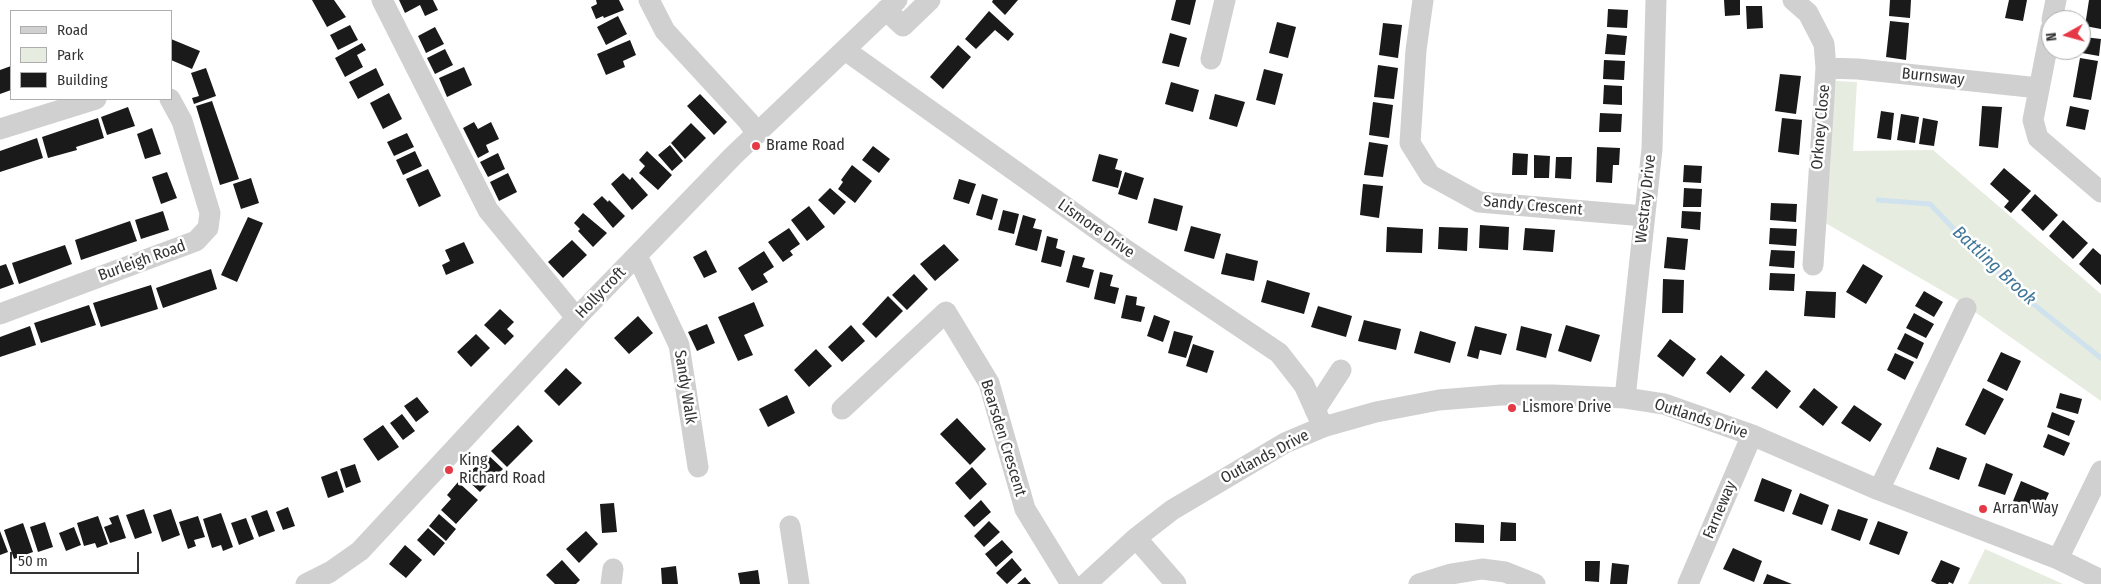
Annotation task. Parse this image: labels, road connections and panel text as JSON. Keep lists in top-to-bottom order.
{
  "streets": {
    "street": [
      "Burnsway",
      "Orkney Close",
      "Westray Drive",
      "Sandy Crescent",
      "Lismore Drive",
      "Burleigh Road",
      "Hollycroft",
      "Sandy Walk",
      "Outlands Drive",
      "Bearsden Crescent",
      "Farneway"
    ]
  },
  "crossings": [
    ["Burnsway", "Orkney Close"],
    ["Westray Drive", "Sandy Crescent"],
    ["Westray Drive", "Outlands Drive"],
    ["Lismore Drive", "Hollycroft"],
    ["Lismore Drive", "Outlands Drive"],
    ["Hollycroft", "Sandy Walk"],
    ["Outlands Drive", "Farneway"]
  ],
  "water": ["Battling Brook"],
  "places": [
    "Brame Road",
    "Lismore Drive",
    "King Richard Road",
    "Arran Way"
  ],
  "legend": ["Road", "Park", "Building"],
  "scale_bar": "50 m",
  "north": "left"
}
